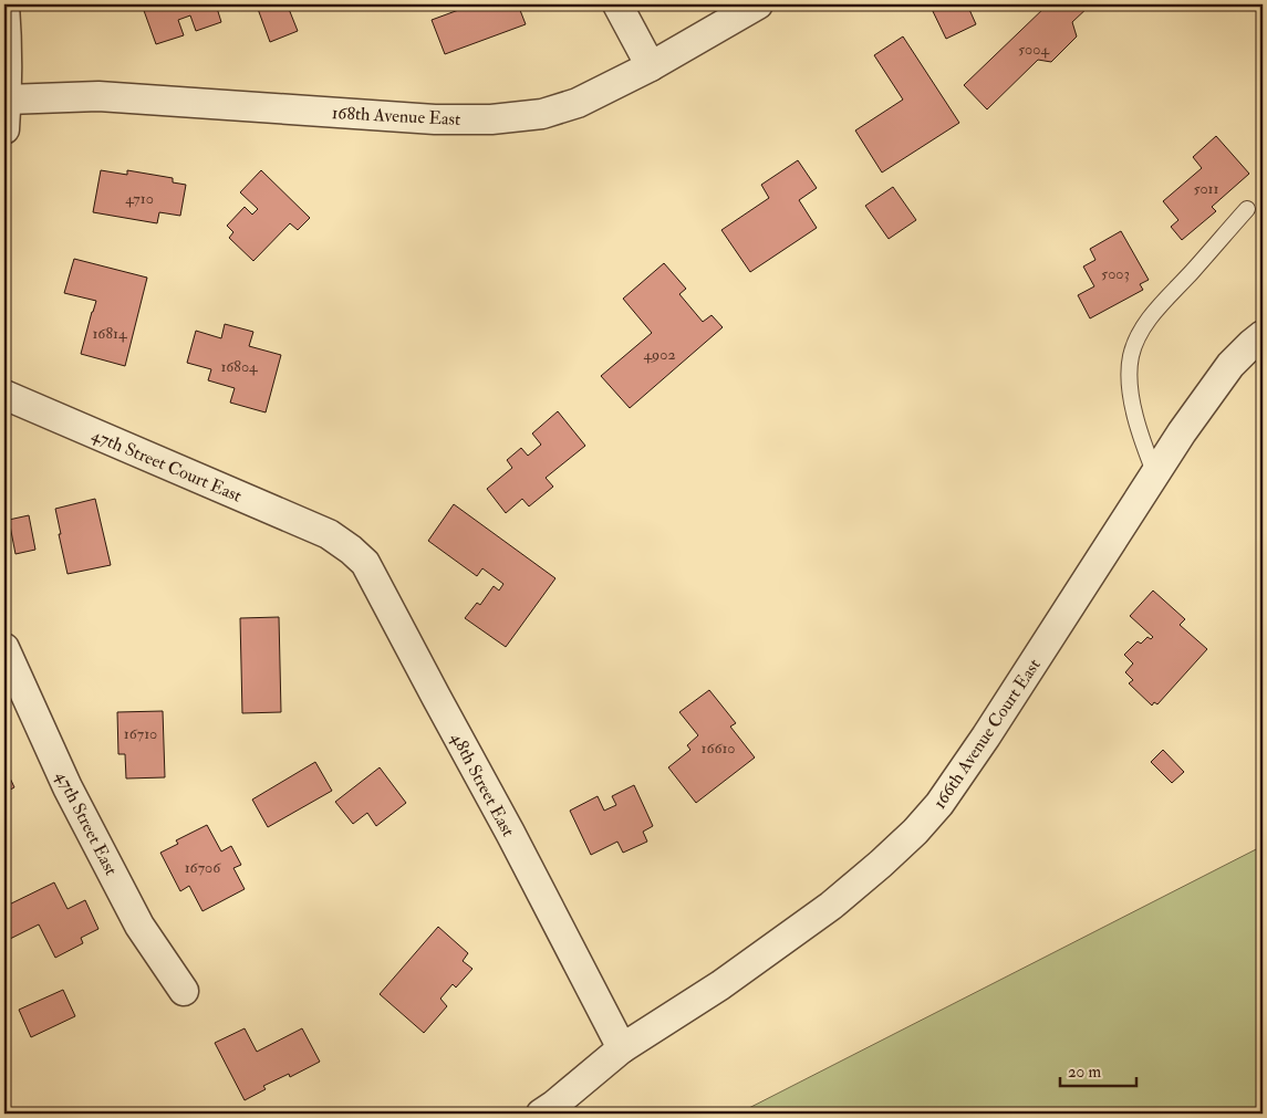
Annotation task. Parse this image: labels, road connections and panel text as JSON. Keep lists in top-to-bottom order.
{
  "streets": {
    "street": [
      "168th Avenue East",
      "47th Street Court East",
      "166th Avenue Court East",
      "48th Street East",
      "47th Street East"
    ]
  },
  "crossings": [
    ["47th Street Court East", "48th Street East"],
    ["166th Avenue Court East", "48th Street East"]
  ],
  "house_numbers": [
    "5004",
    "5011",
    "4710",
    "5003",
    "16814",
    "4902",
    "16804",
    "16710",
    "16610",
    "16706"
  ],
  "scale_bar": "20 m"
}
